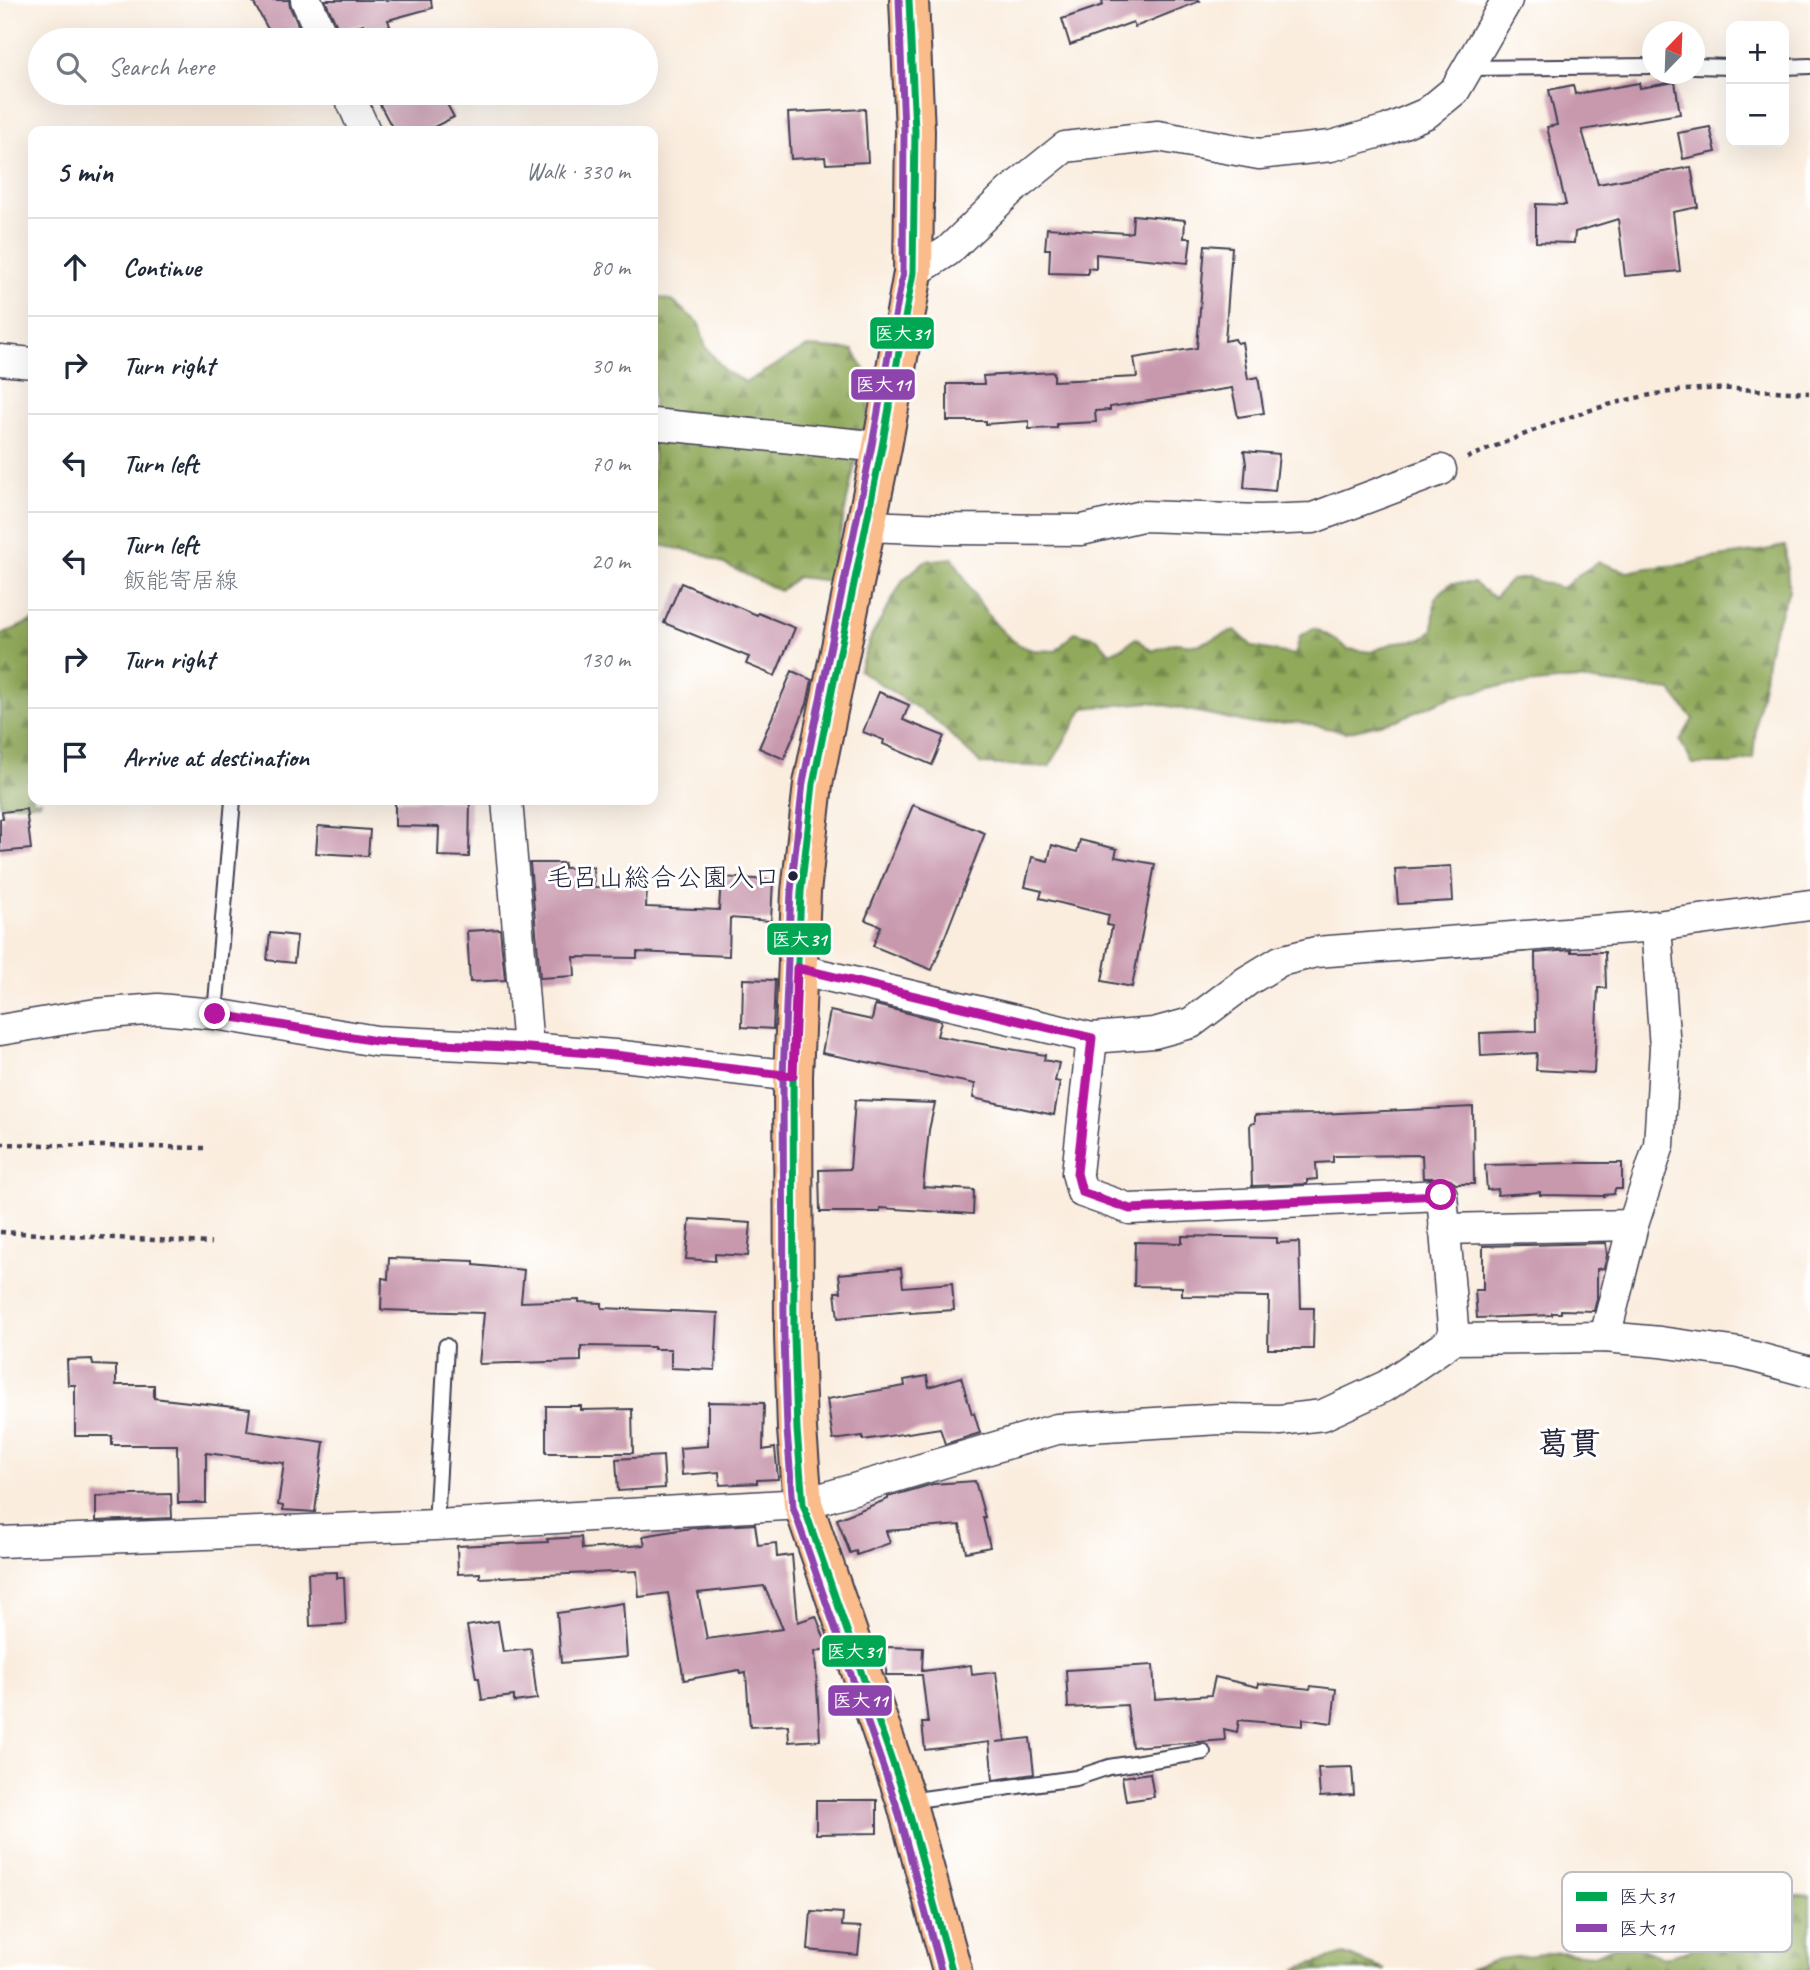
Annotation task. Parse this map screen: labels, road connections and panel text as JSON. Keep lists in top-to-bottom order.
{
  "districts": ["葛貫"],
  "places": ["毛呂山総合公園入口"],
  "lines": ["transit line 医大31", "transit line 医大11"],
  "legend": ["医大31", "医大11"],
  "north": "top right",
  "page": {
    "map_buttons": ["+", "−"],
    "search": "Search here",
    "heading": ["5 min", "Walk · 330 m"],
    "list": [
      ["Continue", "80 m"],
      ["Turn right", "30 m"],
      ["Turn left", "70 m"],
      ["Turn left", "飯能寄居線", "20 m"],
      ["Turn right", "130 m"],
      "Arrive at destination"
    ]
  }
}
